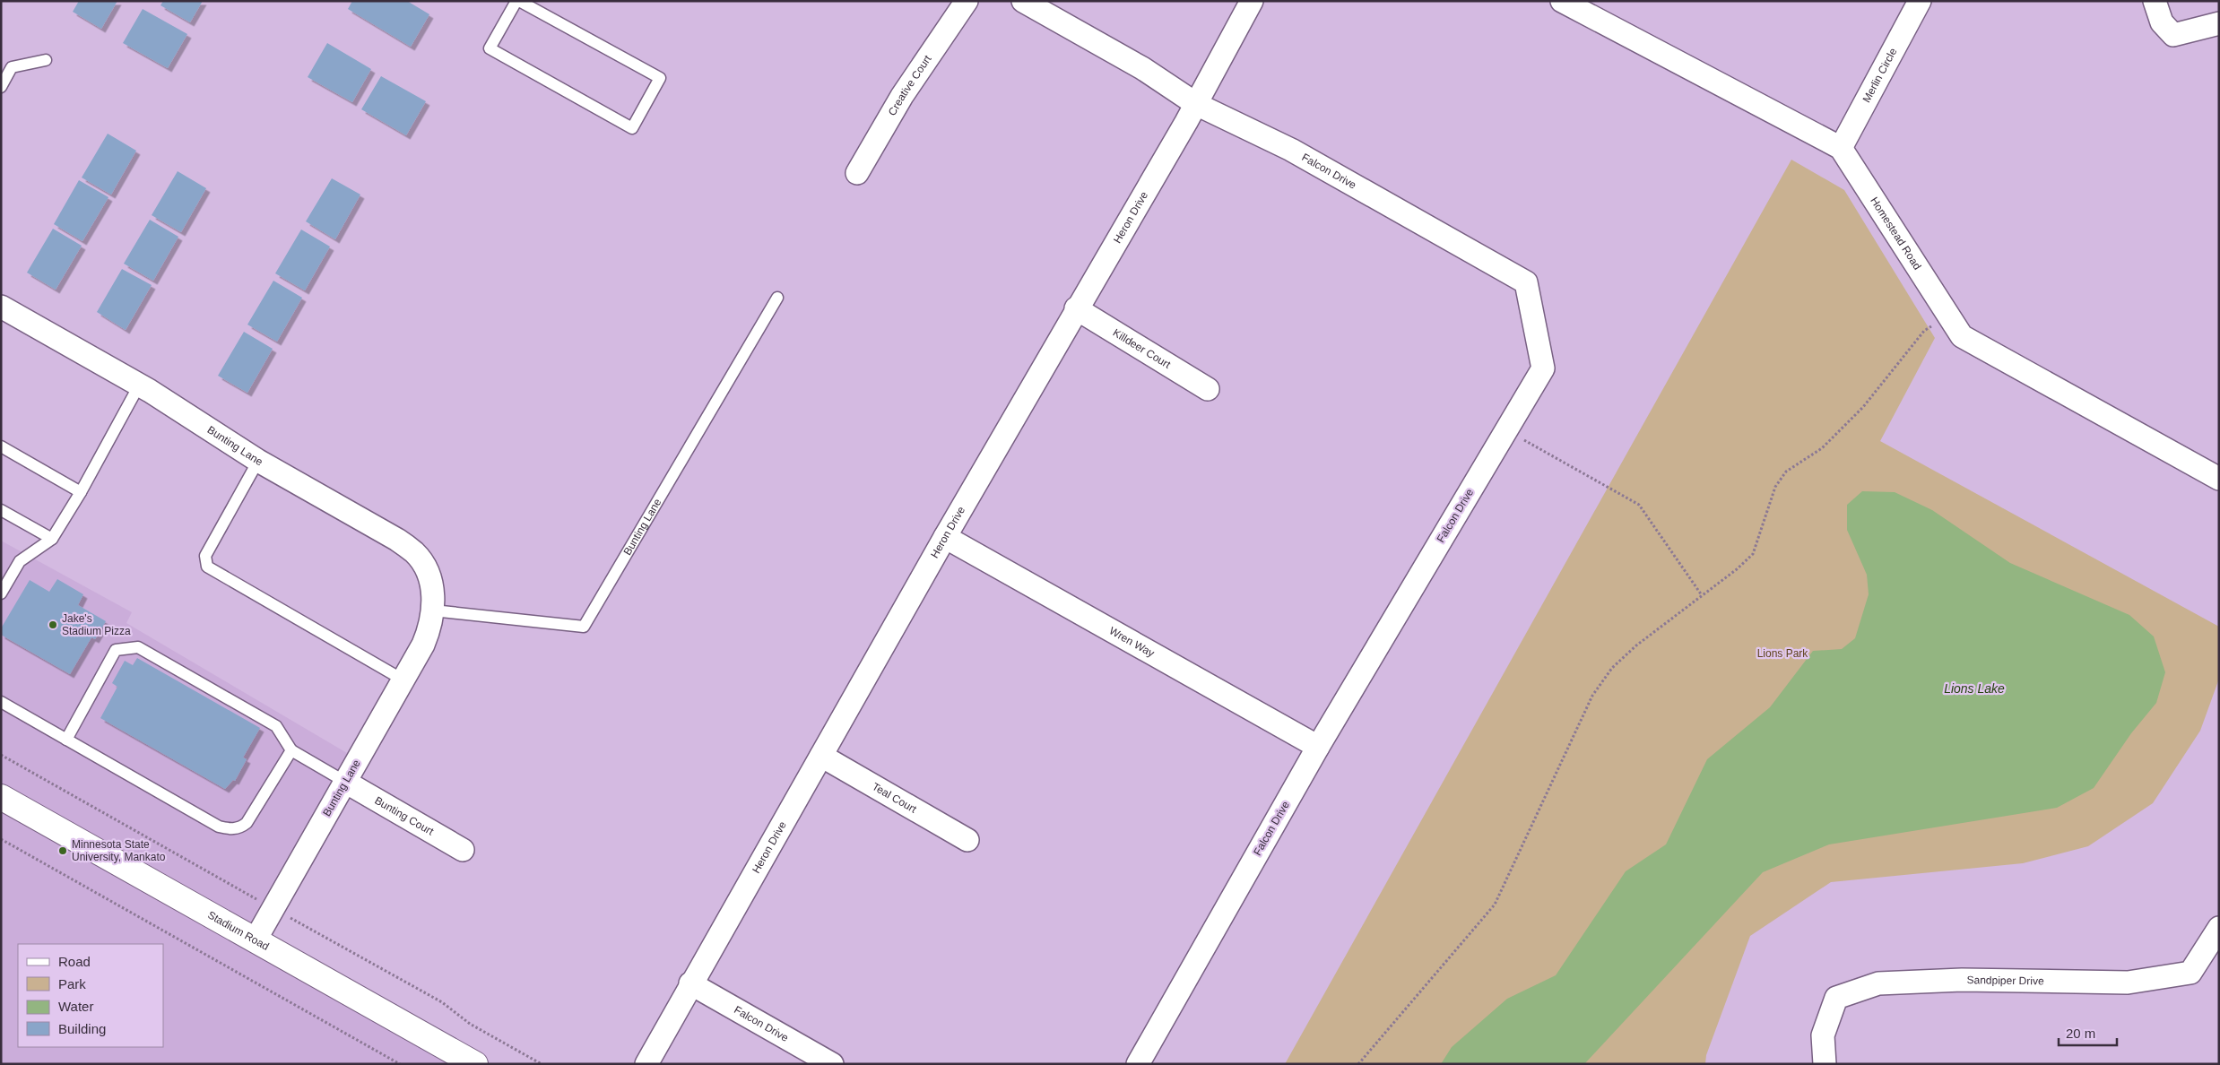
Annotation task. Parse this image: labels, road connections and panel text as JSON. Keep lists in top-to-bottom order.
{
  "streets": {
    "street": [
      "Merlin Circle",
      "Creative Court",
      "Falcon Drive",
      "Heron Drive",
      "Homestead Road",
      "Killdeer Court",
      "Bunting Lane",
      "Wren Way",
      "Teal Court",
      "Bunting Court",
      "Stadium Road",
      "Sandpiper Drive"
    ]
  },
  "crossings": [
    ["Merlin Circle", "Homestead Road"],
    ["Falcon Drive", "Heron Drive"],
    ["Falcon Drive", "Wren Way"],
    ["Heron Drive", "Killdeer Court"],
    ["Heron Drive", "Wren Way"],
    ["Heron Drive", "Teal Court"],
    ["Bunting Lane", "Bunting Court"],
    ["Bunting Lane", "Stadium Road"]
  ],
  "water": ["Lions Lake"],
  "parks": ["Lions Park"],
  "places": ["Jake's Stadium Pizza", "Minnesota State University, Mankato"],
  "legend": [
    "Road",
    "Park",
    "Water",
    "Building"
  ],
  "scale_bar": "20 m"
}
